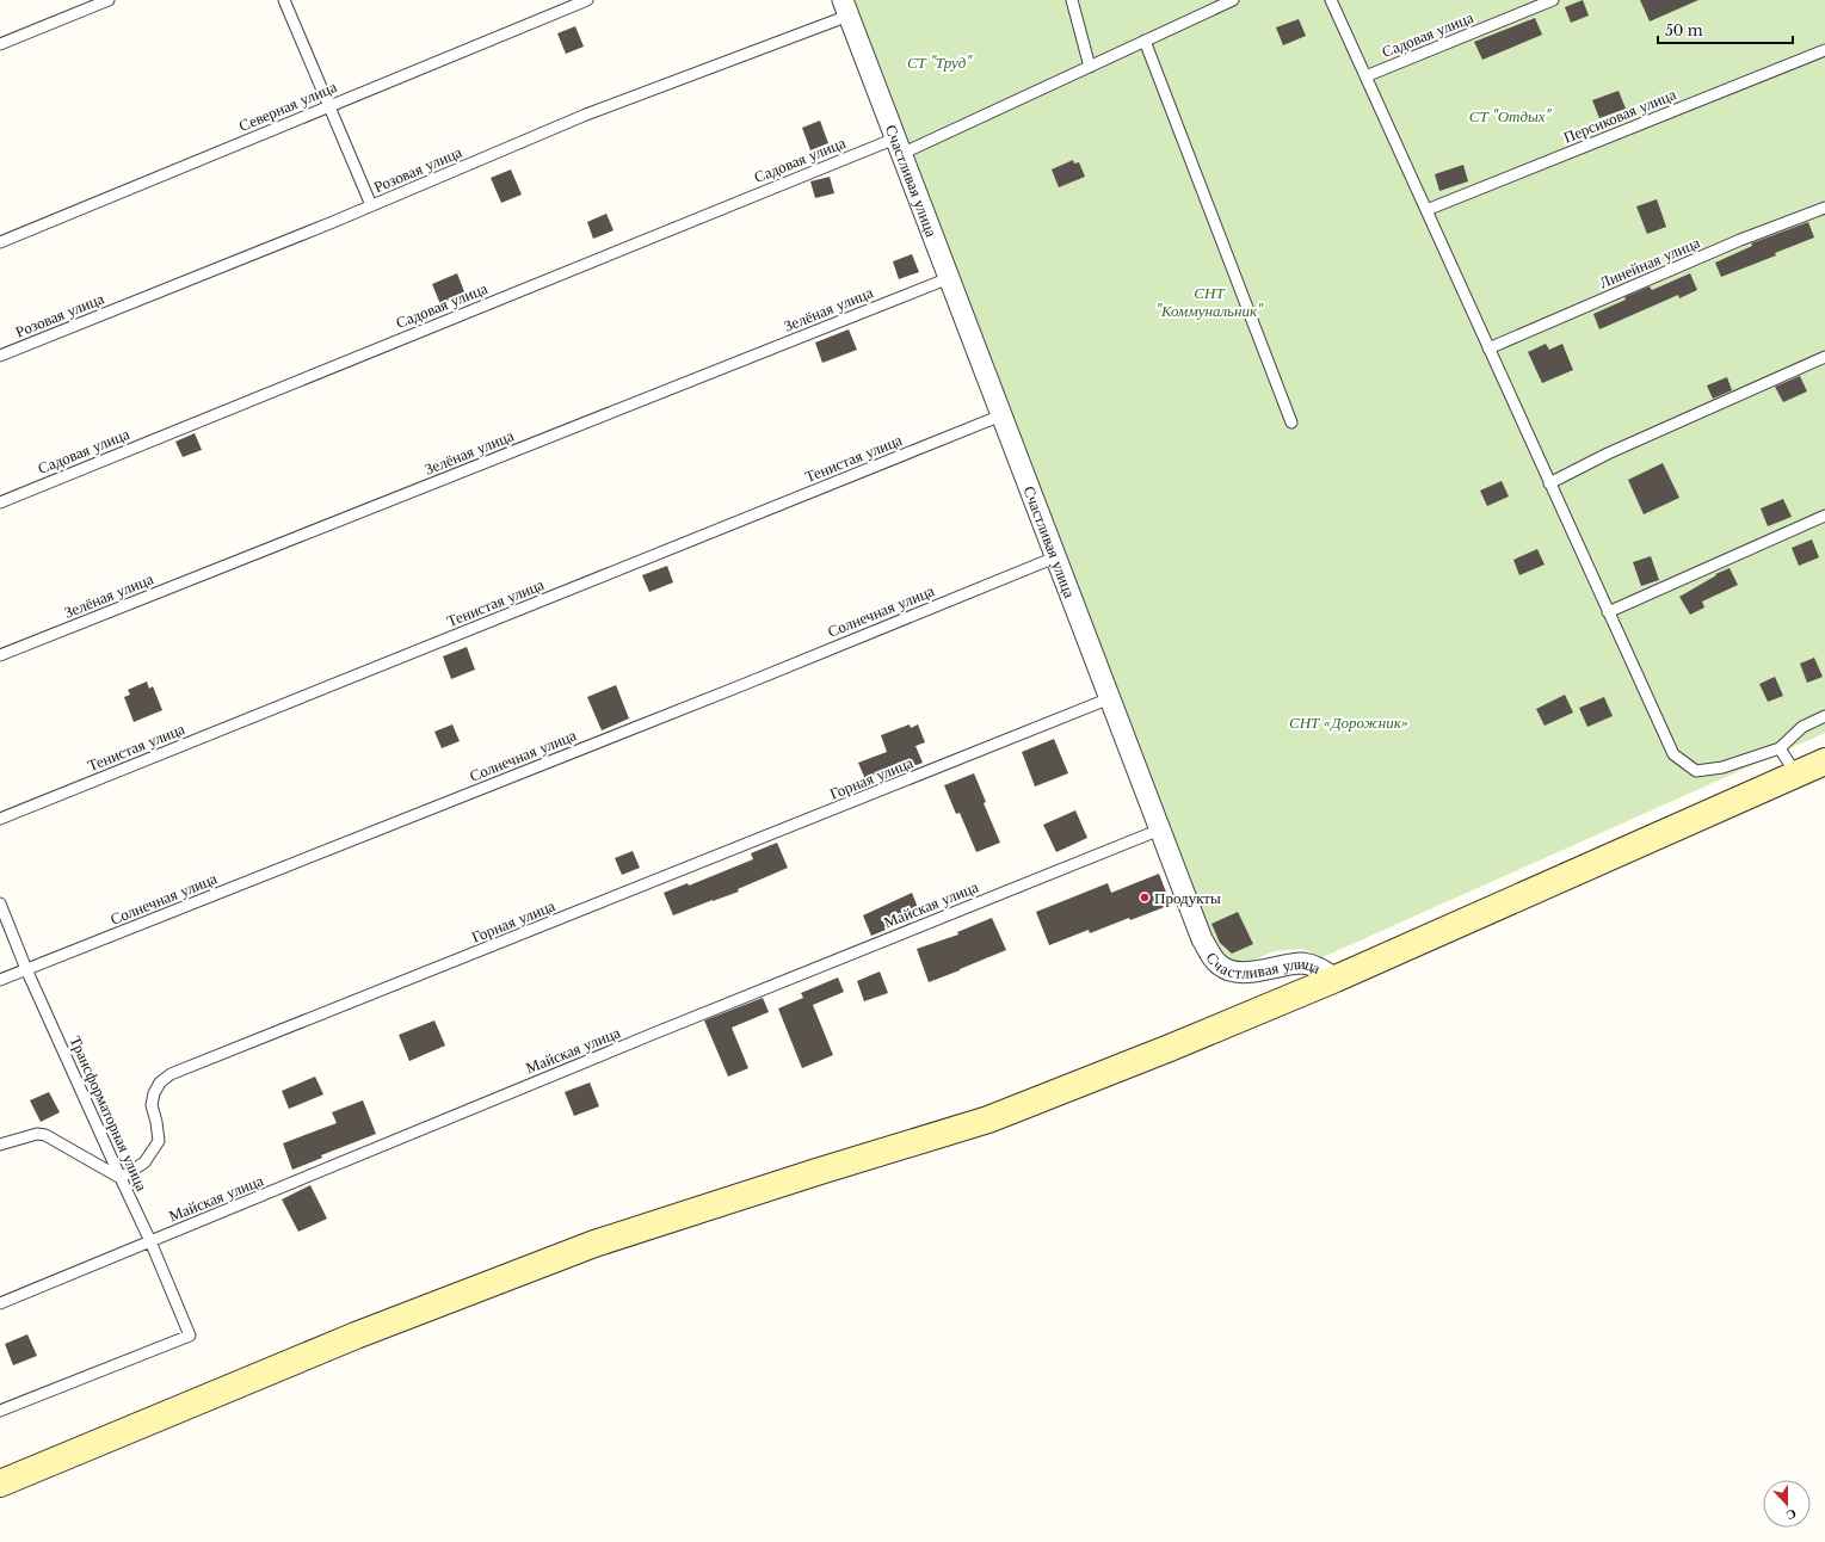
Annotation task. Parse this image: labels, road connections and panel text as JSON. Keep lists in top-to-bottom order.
{
  "streets": {
    "street": ["Счастливая улица"],
    "lane": [
      "Садовая улица",
      "Северная улица",
      "Персиковая улица",
      "Розовая улица",
      "Линейная улица",
      "Зелёная улица",
      "Тенистая улица",
      "Солнечная улица",
      "Горная улица",
      "Майская улица",
      "Трансформаторная улица"
    ]
  },
  "crossings": [
    ["Садовая улица", "Счастливая улица"],
    ["Розовая улица", "Счастливая улица"],
    ["Счастливая улица", "Зелёная улица"],
    ["Счастливая улица", "Тенистая улица"],
    ["Счастливая улица", "Солнечная улица"],
    ["Счастливая улица", "Горная улица"],
    ["Счастливая улица", "Майская улица"],
    ["Солнечная улица", "Трансформаторная улица"],
    ["Горная улица", "Трансформаторная улица"],
    ["Майская улица", "Трансформаторная улица"]
  ],
  "parks": [
    "СТ \"Труд\"",
    "СТ \"Отдых\"",
    "СНТ \"Коммунальник\"",
    "СНТ «Дорожник»"
  ],
  "places": ["Продукты"],
  "scale_bar": "50 m",
  "north": "bottom"
}
